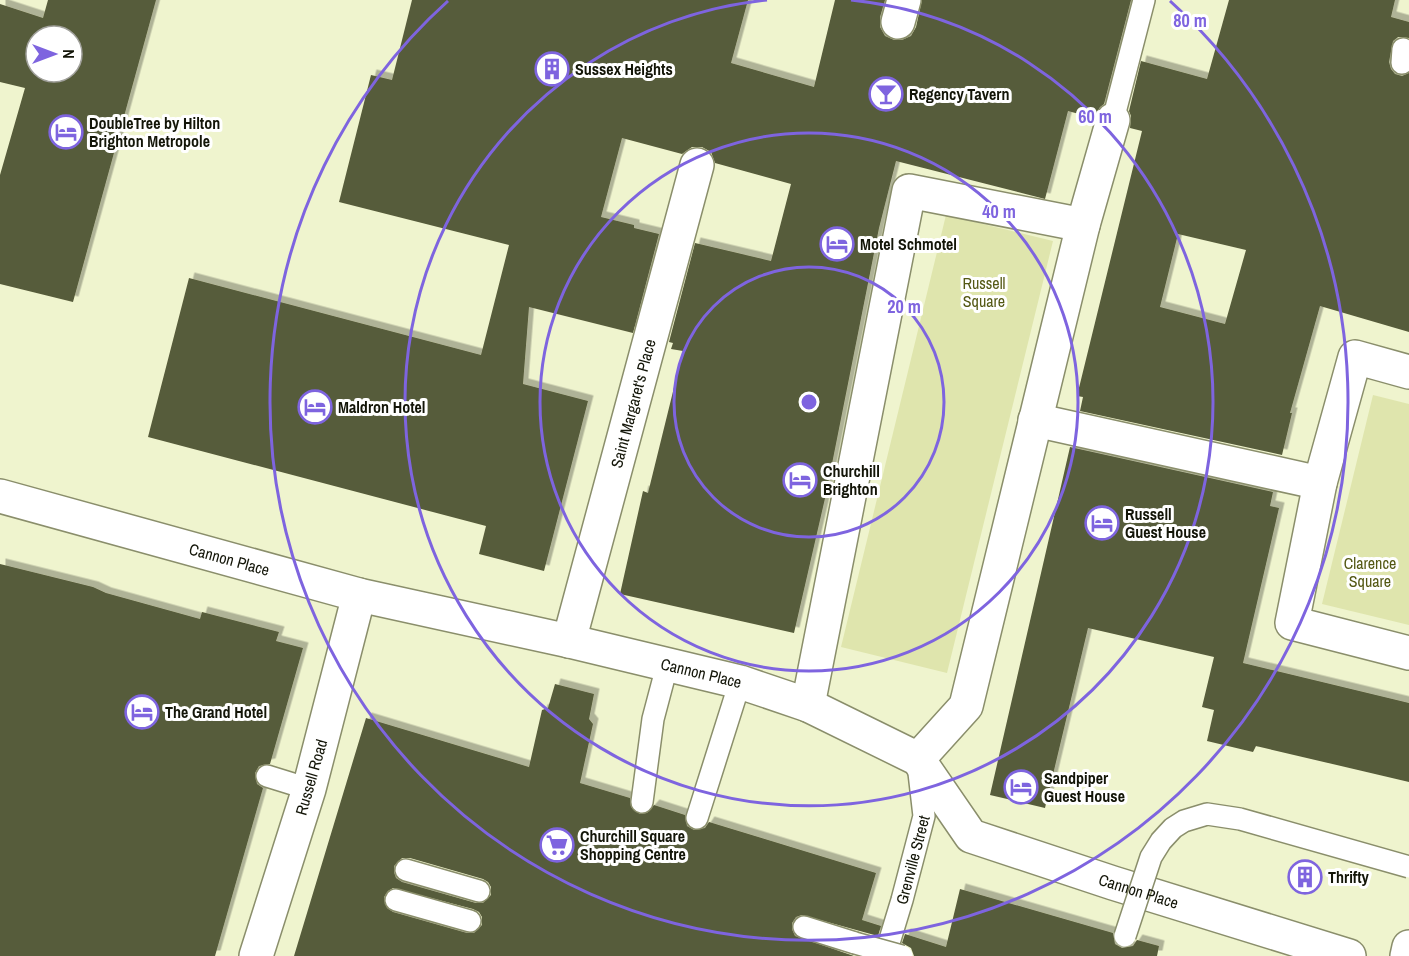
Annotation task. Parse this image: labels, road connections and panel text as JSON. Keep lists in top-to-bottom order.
{
  "streets": {
    "street": ["Saint Margaret's Place", "Cannon Place", "Russell Road"],
    "lane": ["Grenville Street"]
  },
  "crossings": [
    ["Saint Margaret's Place", "Cannon Place"],
    ["Cannon Place", "Russell Road"],
    ["Cannon Place", "Grenville Street"]
  ],
  "parks": ["Russell Square", "Clarence Square"],
  "places": {
    "building": ["Sussex Heights", "Thrifty"],
    "bar": ["Regency Tavern"],
    "hotel": [
      "DoubleTree by Hilton Brighton Metropole",
      "Motel Schmotel",
      "Maldron Hotel",
      "Churchill Brighton",
      "Russell Guest House",
      "The Grand Hotel",
      "Sandpiper Guest House"
    ],
    "supermarket": ["Churchill Square Shopping Centre"]
  },
  "north": "right",
  "rings": [
    "80 m",
    "60 m",
    "40 m",
    "20 m"
  ]
}
